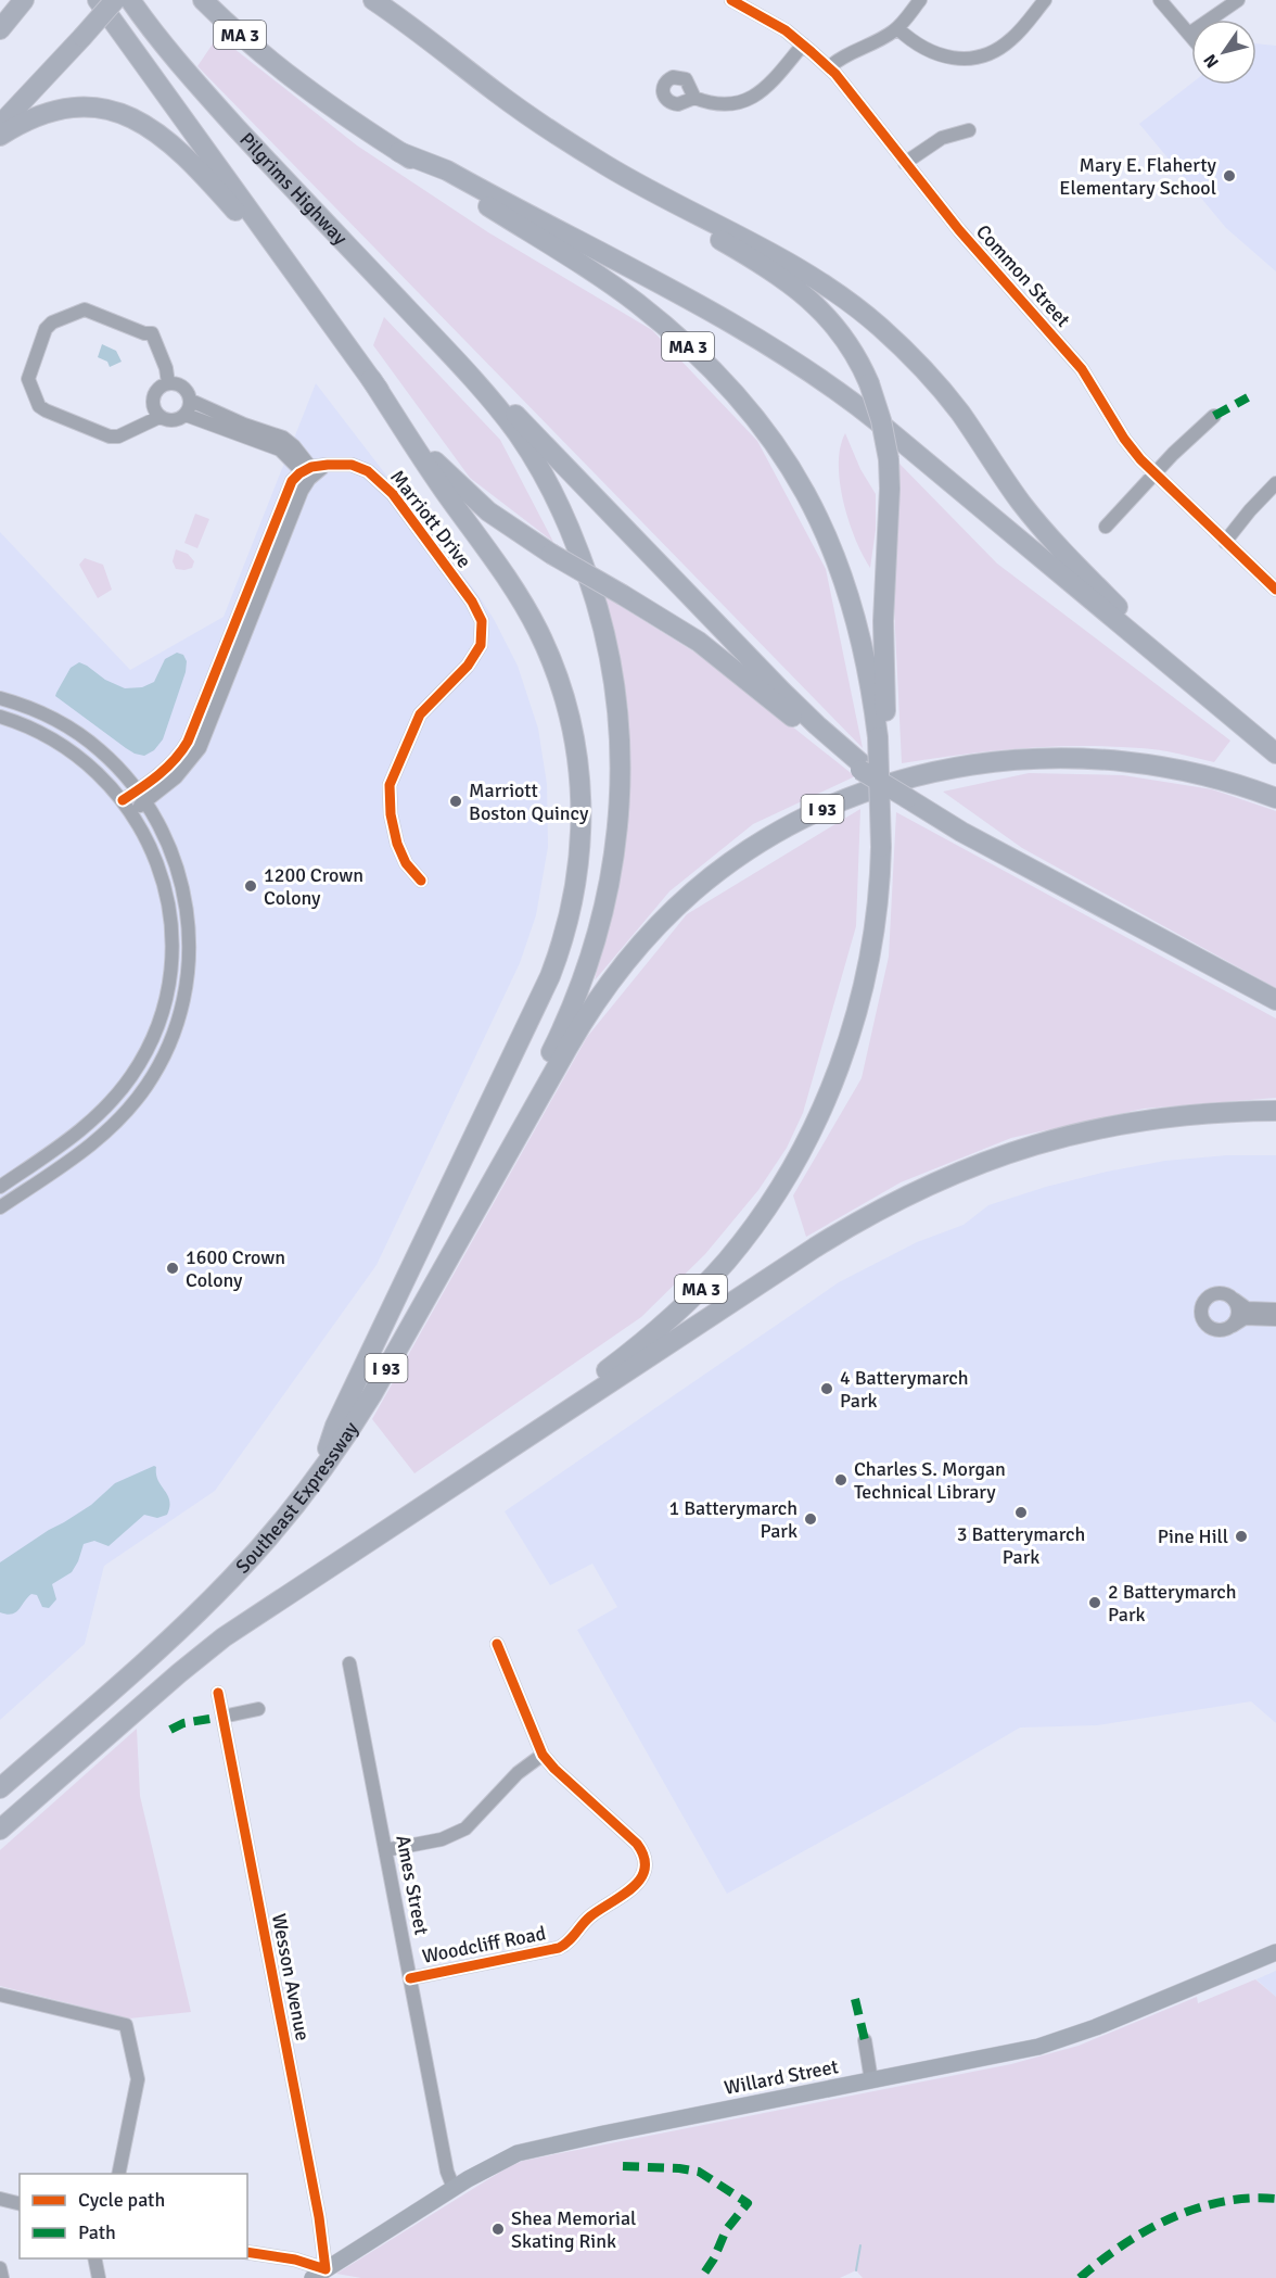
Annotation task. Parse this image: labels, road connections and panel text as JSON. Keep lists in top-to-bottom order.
{
  "streets": {
    "highway": [
      "MA 3",
      "Pilgrims Highway",
      "I 93",
      "Southeast Expressway"
    ],
    "main road": ["Willard Street"],
    "street": [
      "Common Street",
      "Marriott Drive",
      "Ames Street",
      "Woodcliff Road",
      "Wesson Avenue"
    ]
  },
  "crossings": [
    ["I 93", "Southeast Expressway"],
    ["Ames Street", "Woodcliff Road"],
    ["Ames Street", "Willard Street"],
    ["Wesson Avenue", "Willard Street"]
  ],
  "places": [
    "Mary E. Flaherty Elementary School",
    "Marriott Boston Quincy",
    "1200 Crown Colony",
    "1600 Crown Colony",
    "4 Batterymarch Park",
    "Charles S. Morgan Technical Library",
    "3 Batterymarch Park",
    "1 Batterymarch Park",
    "Pine Hill",
    "2 Batterymarch Park",
    "Shea Memorial Skating Rink"
  ],
  "legend": ["Cycle path", "Path"],
  "north": "bottom left"
}
